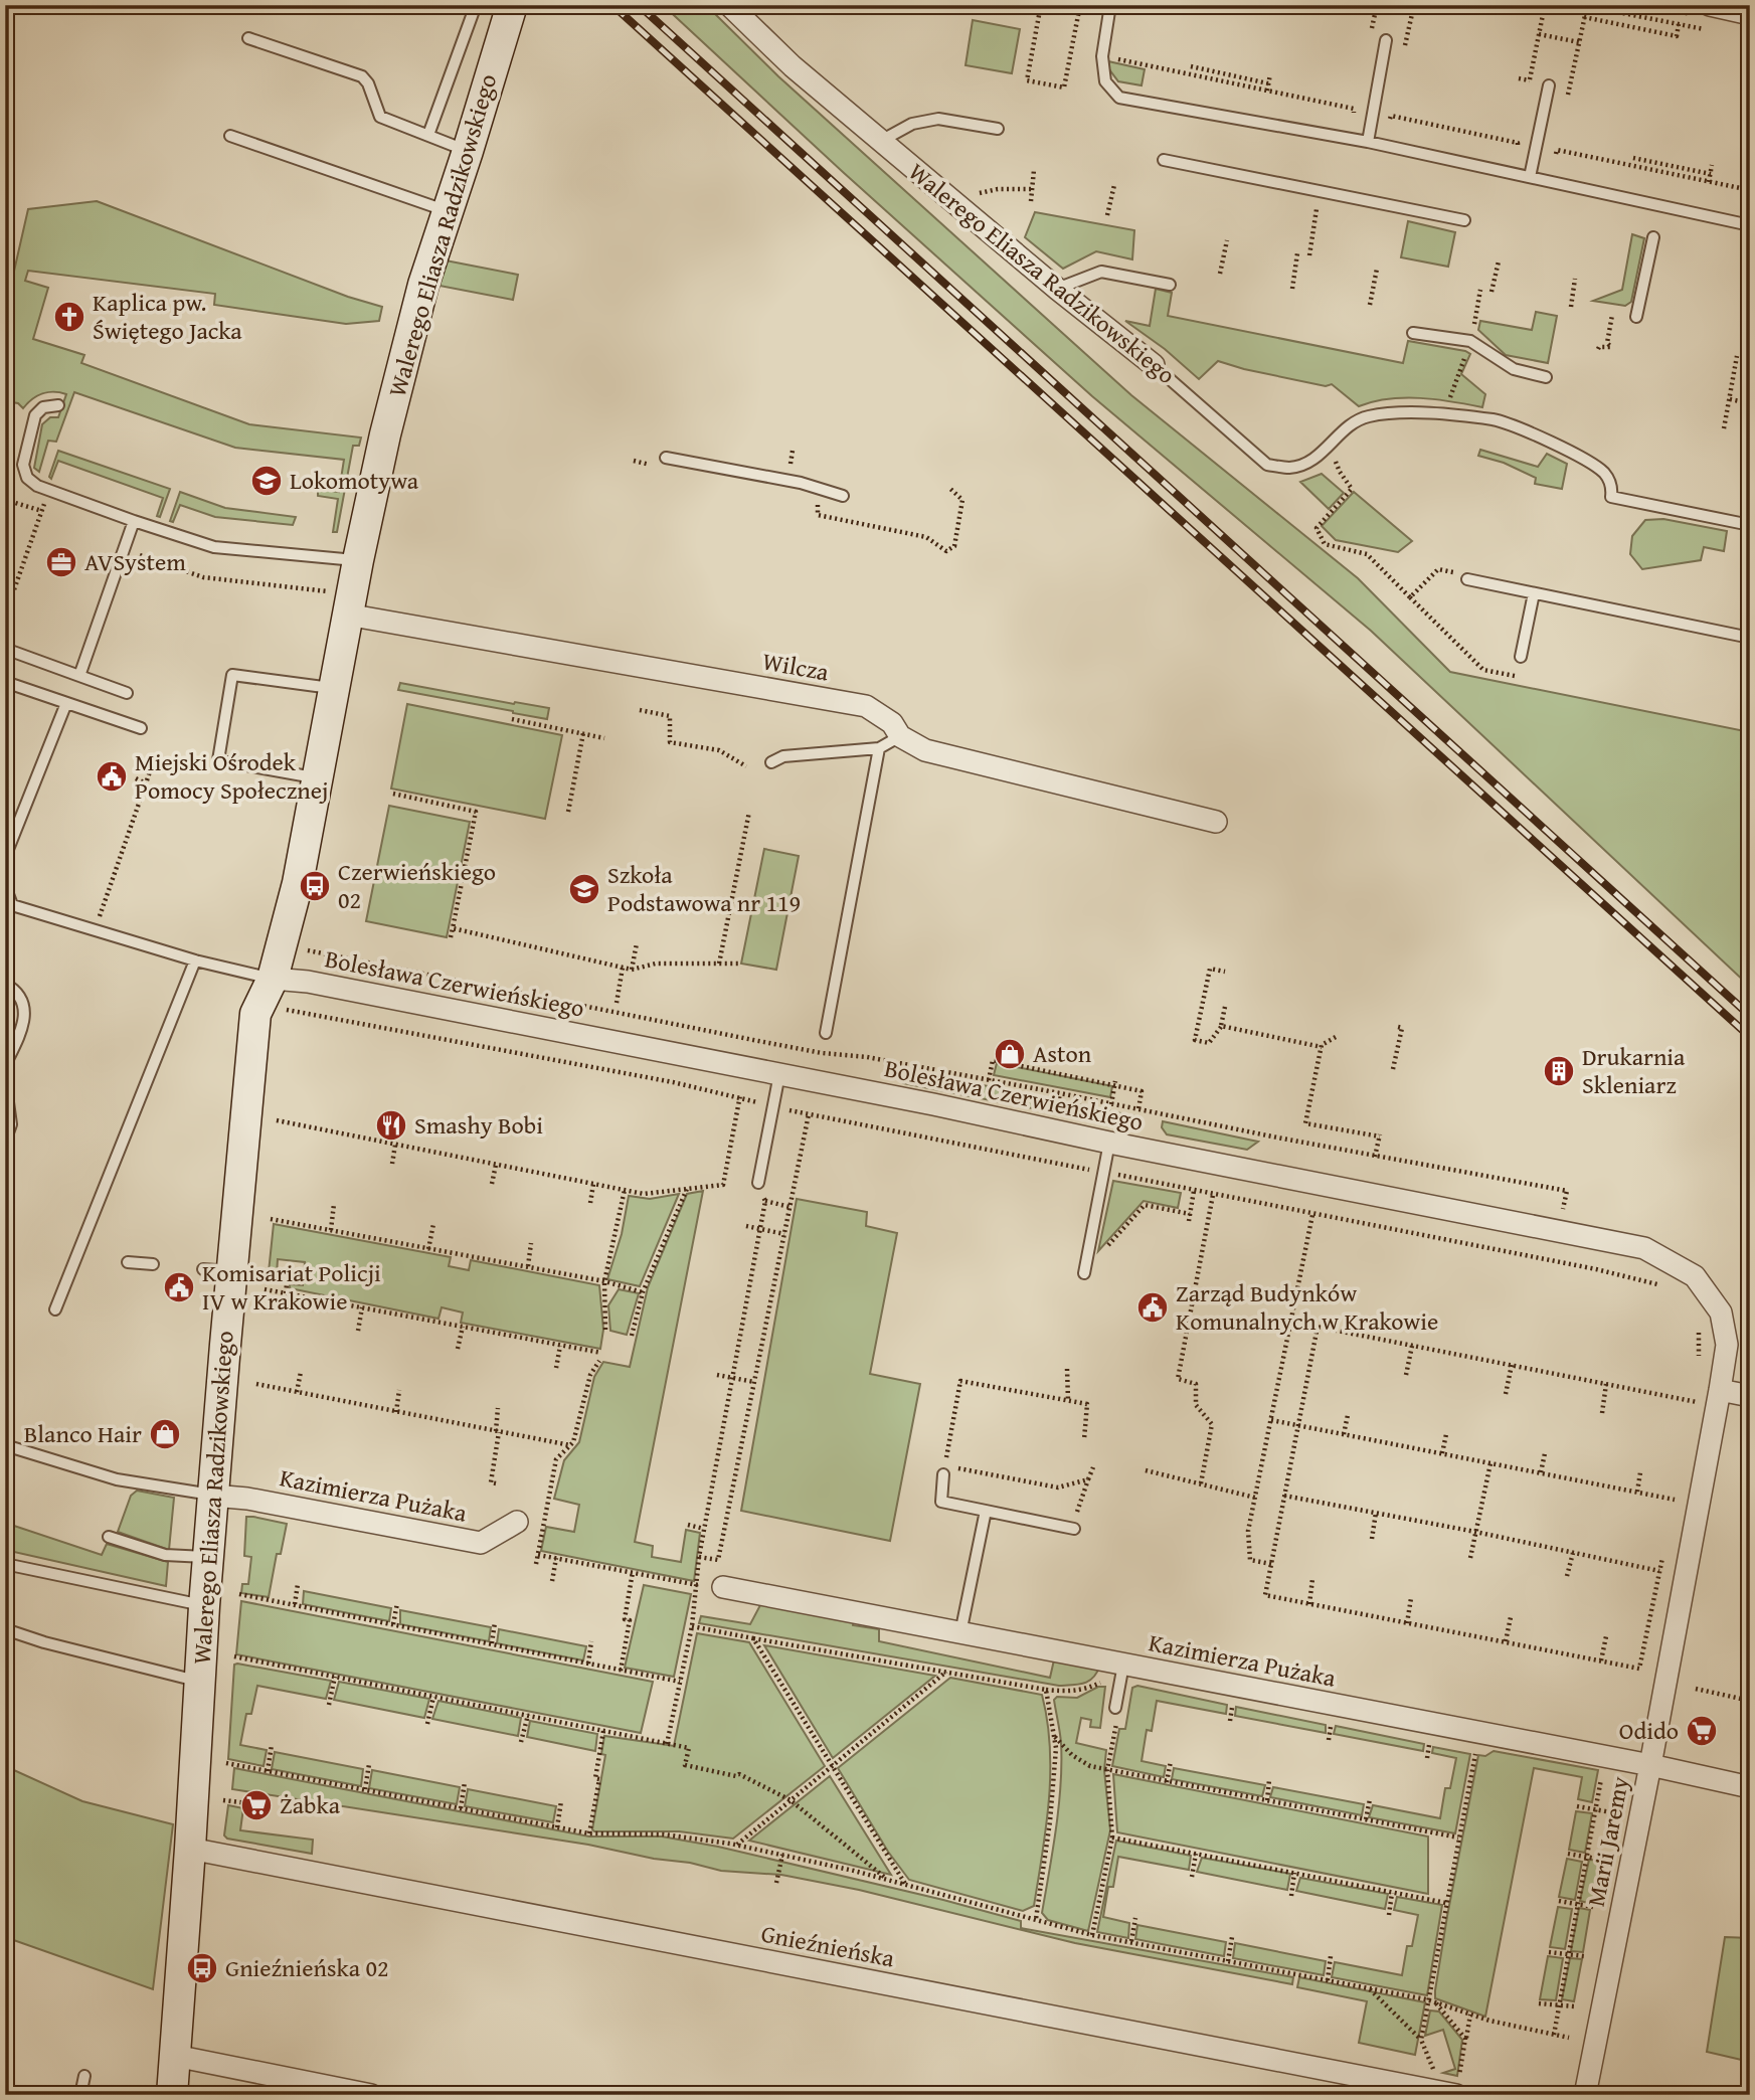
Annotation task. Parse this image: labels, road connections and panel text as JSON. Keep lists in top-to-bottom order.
{
  "streets": {
    "street": [
      "Walerego Eliasza Radzikowskiego",
      "Wilcza",
      "Bolesława Czerwieńskiego",
      "Kazimierza Pużaka",
      "Marii Jaremy",
      "Gnieźnieńska"
    ]
  },
  "crossings": [
    ["Walerego Eliasza Radzikowskiego", "Wilcza"],
    ["Walerego Eliasza Radzikowskiego", "Bolesława Czerwieńskiego"],
    ["Walerego Eliasza Radzikowskiego", "Kazimierza Pużaka"],
    ["Walerego Eliasza Radzikowskiego", "Gnieźnieńska"],
    ["Bolesława Czerwieńskiego", "Marii Jaremy"],
    ["Kazimierza Pużaka", "Marii Jaremy"]
  ],
  "places": {
    "church": ["Kaplica pw. Świętego Jacka"],
    "school or university": ["Lokomotywa", "Szkoła Podstawowa nr 119"],
    "office": ["AVSystem"],
    "public building": ["Miejski Ośrodek Pomocy Społecznej", "Komisariat Policji IV w Krakowie", "Zarząd Budynków Komunalnych w Krakowie"],
    "bus stop": ["Czerwieńskiego 02", "Gnieźnieńska 02"],
    "shop": ["Aston", "Blanco Hair"],
    "building": ["Drukarnia Skleniarz"],
    "restaurant": ["Smashy Bobi"],
    "supermarket": ["Odido", "Żabka"]
  }
}
